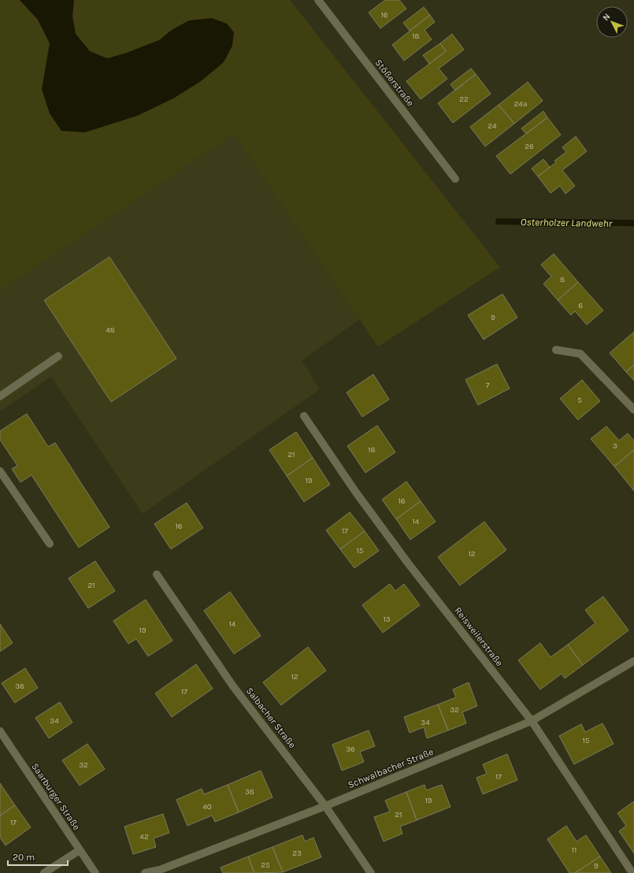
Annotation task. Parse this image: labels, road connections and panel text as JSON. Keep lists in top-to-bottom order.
{
  "streets": {
    "street": [
      "Stößerstraße",
      "Reisweilerstraße",
      "Salbacher Straße",
      "Schwalbacher Straße",
      "Saarburger Straße"
    ]
  },
  "crossings": [
    ["Reisweilerstraße", "Schwalbacher Straße"],
    ["Salbacher Straße", "Schwalbacher Straße"]
  ],
  "water": ["Osterholzer Landwehr"],
  "house_numbers": [
    "16",
    "18",
    "22",
    "24a",
    "24",
    "26",
    "8",
    "6",
    "9",
    "48",
    "7",
    "5",
    "3",
    "18",
    "21",
    "19",
    "16",
    "14",
    "16",
    "17",
    "15",
    "12",
    "21",
    "13",
    "14",
    "19",
    "12",
    "36",
    "17",
    "32",
    "34",
    "34",
    "15",
    "36",
    "32",
    "17",
    "38",
    "19",
    "40",
    "21",
    "17",
    "42",
    "11",
    "23",
    "25",
    "9"
  ],
  "scale_bar": "20 m",
  "north": "top left"
}
